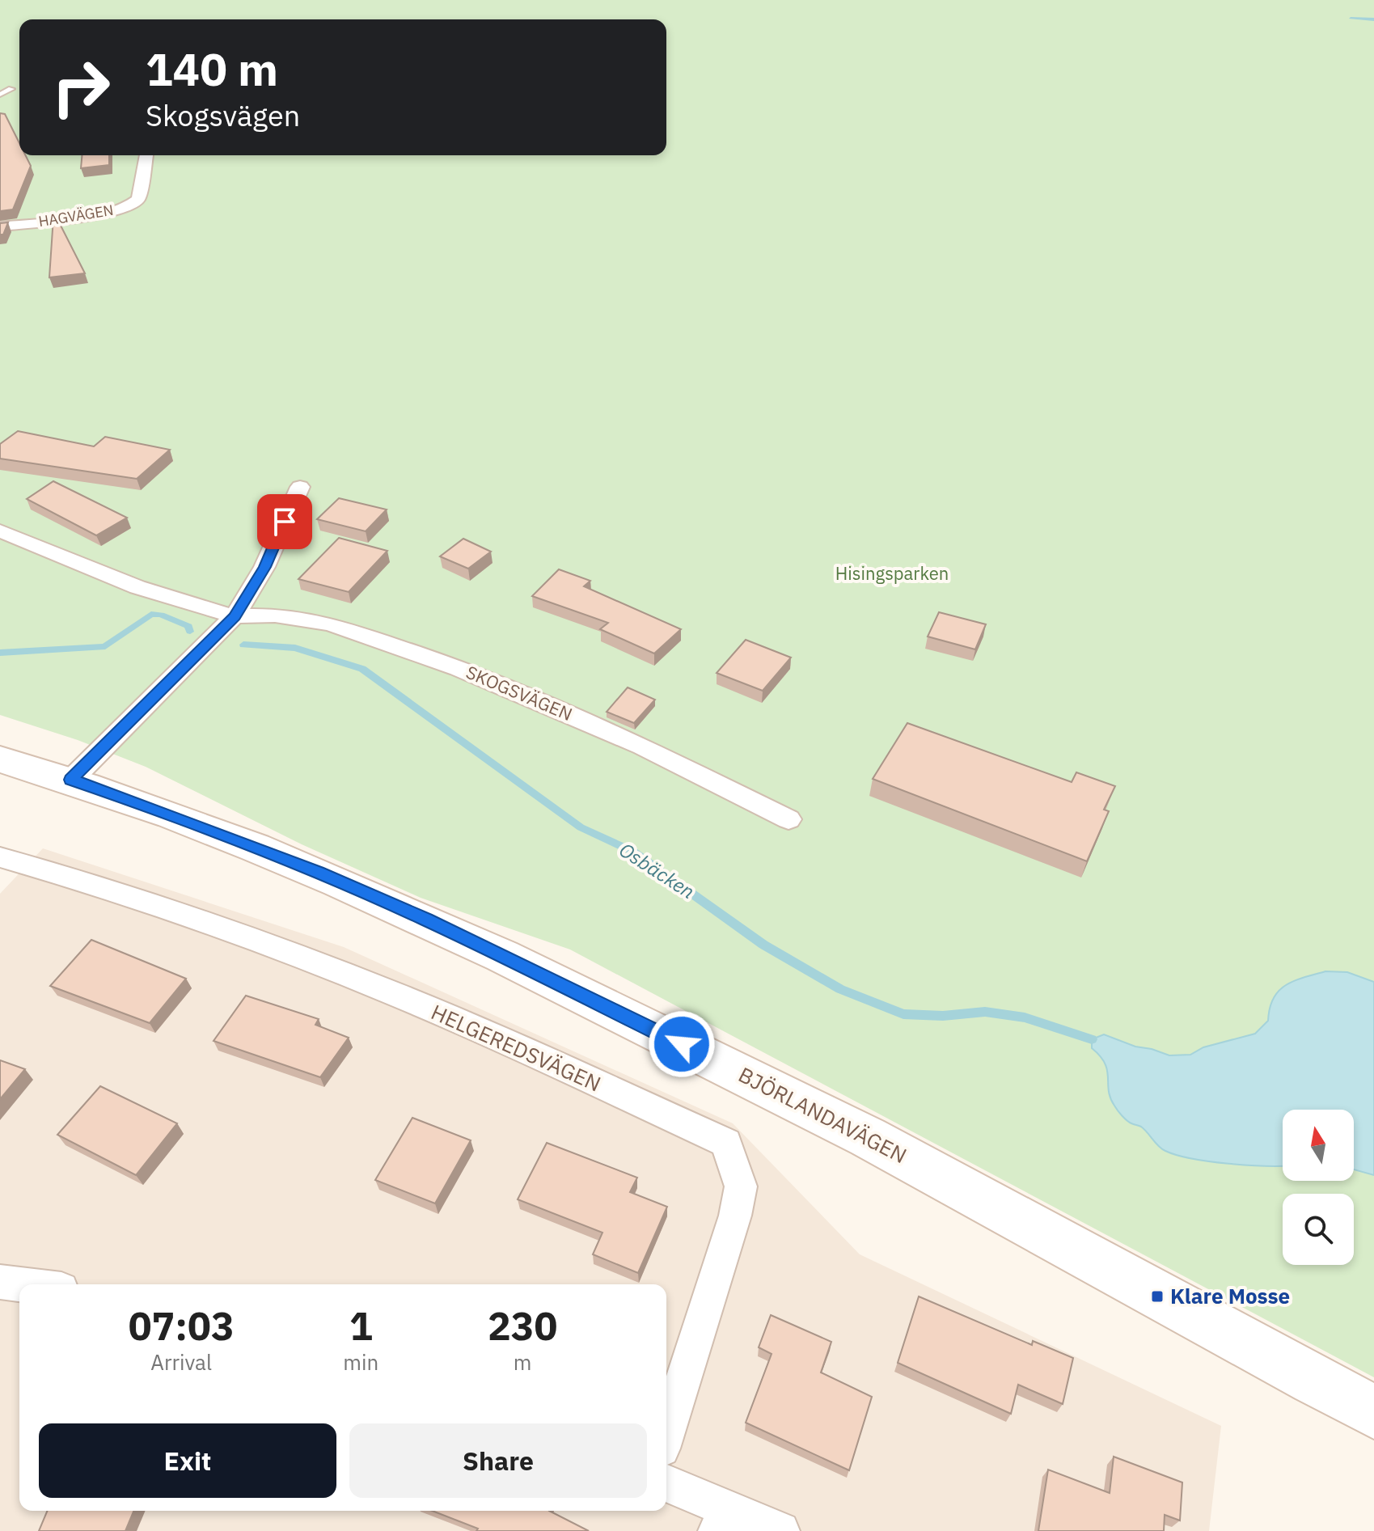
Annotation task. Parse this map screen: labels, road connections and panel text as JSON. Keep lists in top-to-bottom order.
{
  "streets": {
    "street": [
      "HAGVÄGEN",
      "SKOGSVÄGEN",
      "HELGEREDSVÄGEN",
      "BJÖRLANDAVÄGEN"
    ]
  },
  "water": ["Osbäcken"],
  "parks": ["Hisingsparken"],
  "places": {
    "transit": ["Klare Mosse"]
  },
  "north": "top",
  "page": {
    "turn": ["140 m", "Skogsvägen"],
    "eta": [
      "07:03",
      "Arrival",
      "1",
      "min",
      "230",
      "m"
    ],
    "buttons": ["Exit", "Share"]
  }
}
